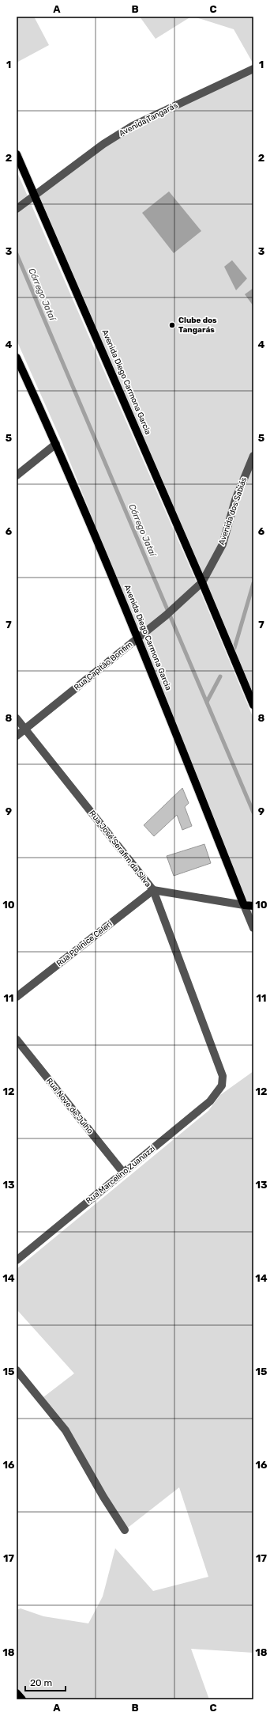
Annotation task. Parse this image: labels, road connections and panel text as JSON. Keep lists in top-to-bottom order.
{
  "streets": {
    "main road": ["Avenida Diego Carmona Garcia"],
    "street": [
      "Avenida Tangarás",
      "Avenida dos Sabiás",
      "Rua Capitão Bonfim",
      "Rua José Serafim da Silva",
      "Rua Polinice Celeri",
      "Rua Nove de Julho",
      "Rua Marcelino Zuanazzi"
    ]
  },
  "crossings": [
    ["Avenida Tangarás", "Avenida Diego Carmona Garcia"],
    ["Avenida Diego Carmona Garcia", "Avenida dos Sabiás"],
    ["Avenida Diego Carmona Garcia", "Rua Capitão Bonfim"],
    ["Avenida dos Sabiás", "Rua Capitão Bonfim"],
    ["Rua Capitão Bonfim", "Rua José Serafim da Silva"],
    ["Rua José Serafim da Silva", "Rua Polinice Celeri"],
    ["Rua José Serafim da Silva", "Rua Marcelino Zuanazzi"],
    ["Rua Nove de Julho", "Rua Marcelino Zuanazzi"]
  ],
  "water": ["Córrego Jataí"],
  "places": ["Clube dos Tangarás"],
  "scale_bar": "20 m",
  "grid": {
    "columns": ["A", "B", "C"],
    "rows": [
      "1",
      "2",
      "3",
      "4",
      "5",
      "6",
      "7",
      "8",
      "9",
      "10",
      "11",
      "12",
      "13",
      "14",
      "15",
      "16",
      "17",
      "18"
    ]
  }
}
